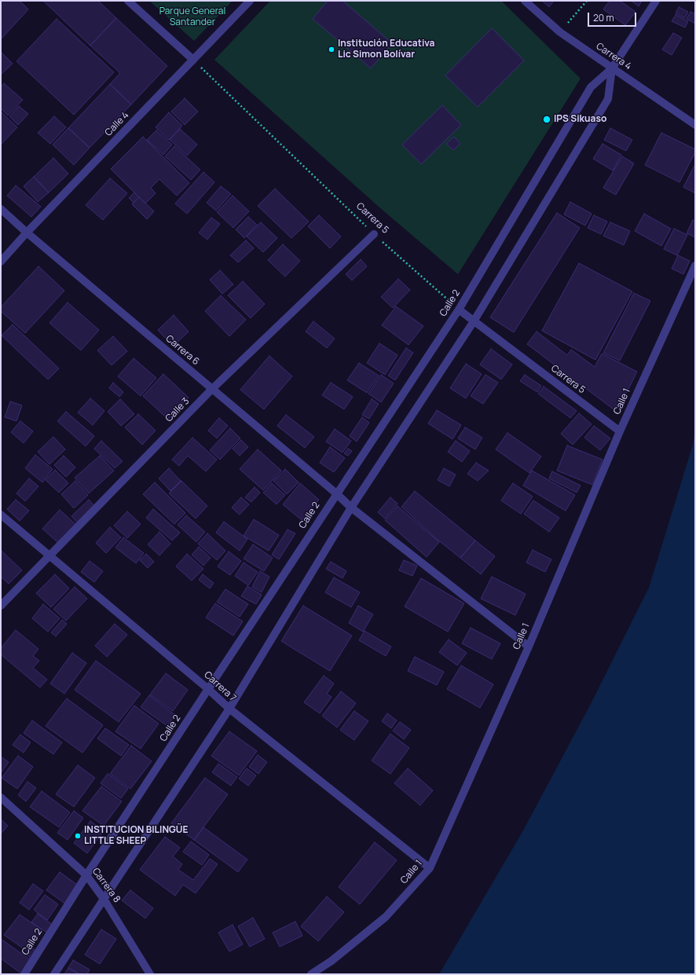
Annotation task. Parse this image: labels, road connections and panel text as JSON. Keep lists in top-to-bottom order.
{
  "streets": {
    "street": [
      "Carrera 4",
      "Calle 4",
      "Carrera 5",
      "Calle 2",
      "Carrera 6",
      "Calle 1",
      "Calle 3",
      "Carrera 7",
      "Carrera 8"
    ]
  },
  "crossings": [
    ["Carrera 4", "Calle 2"],
    ["Calle 4", "Carrera 5"],
    ["Calle 4", "Carrera 6"],
    ["Carrera 5", "Calle 2"],
    ["Carrera 5", "Calle 1"],
    ["Carrera 5", "Calle 3"],
    ["Calle 2", "Carrera 6"],
    ["Calle 2", "Carrera 7"],
    ["Calle 2", "Carrera 8"],
    ["Carrera 6", "Calle 1"],
    ["Carrera 6", "Calle 3"],
    ["Calle 1", "Carrera 7"],
    ["Calle 3", "Carrera 7"]
  ],
  "parks": ["Parque General Santander"],
  "places": ["Institución Educativa Lic Simon Bolívar", "IPS Sikuaso", "INSTITUCION BILINGÜE LITTLE SHEEP"],
  "scale_bar": "20 m"
}
